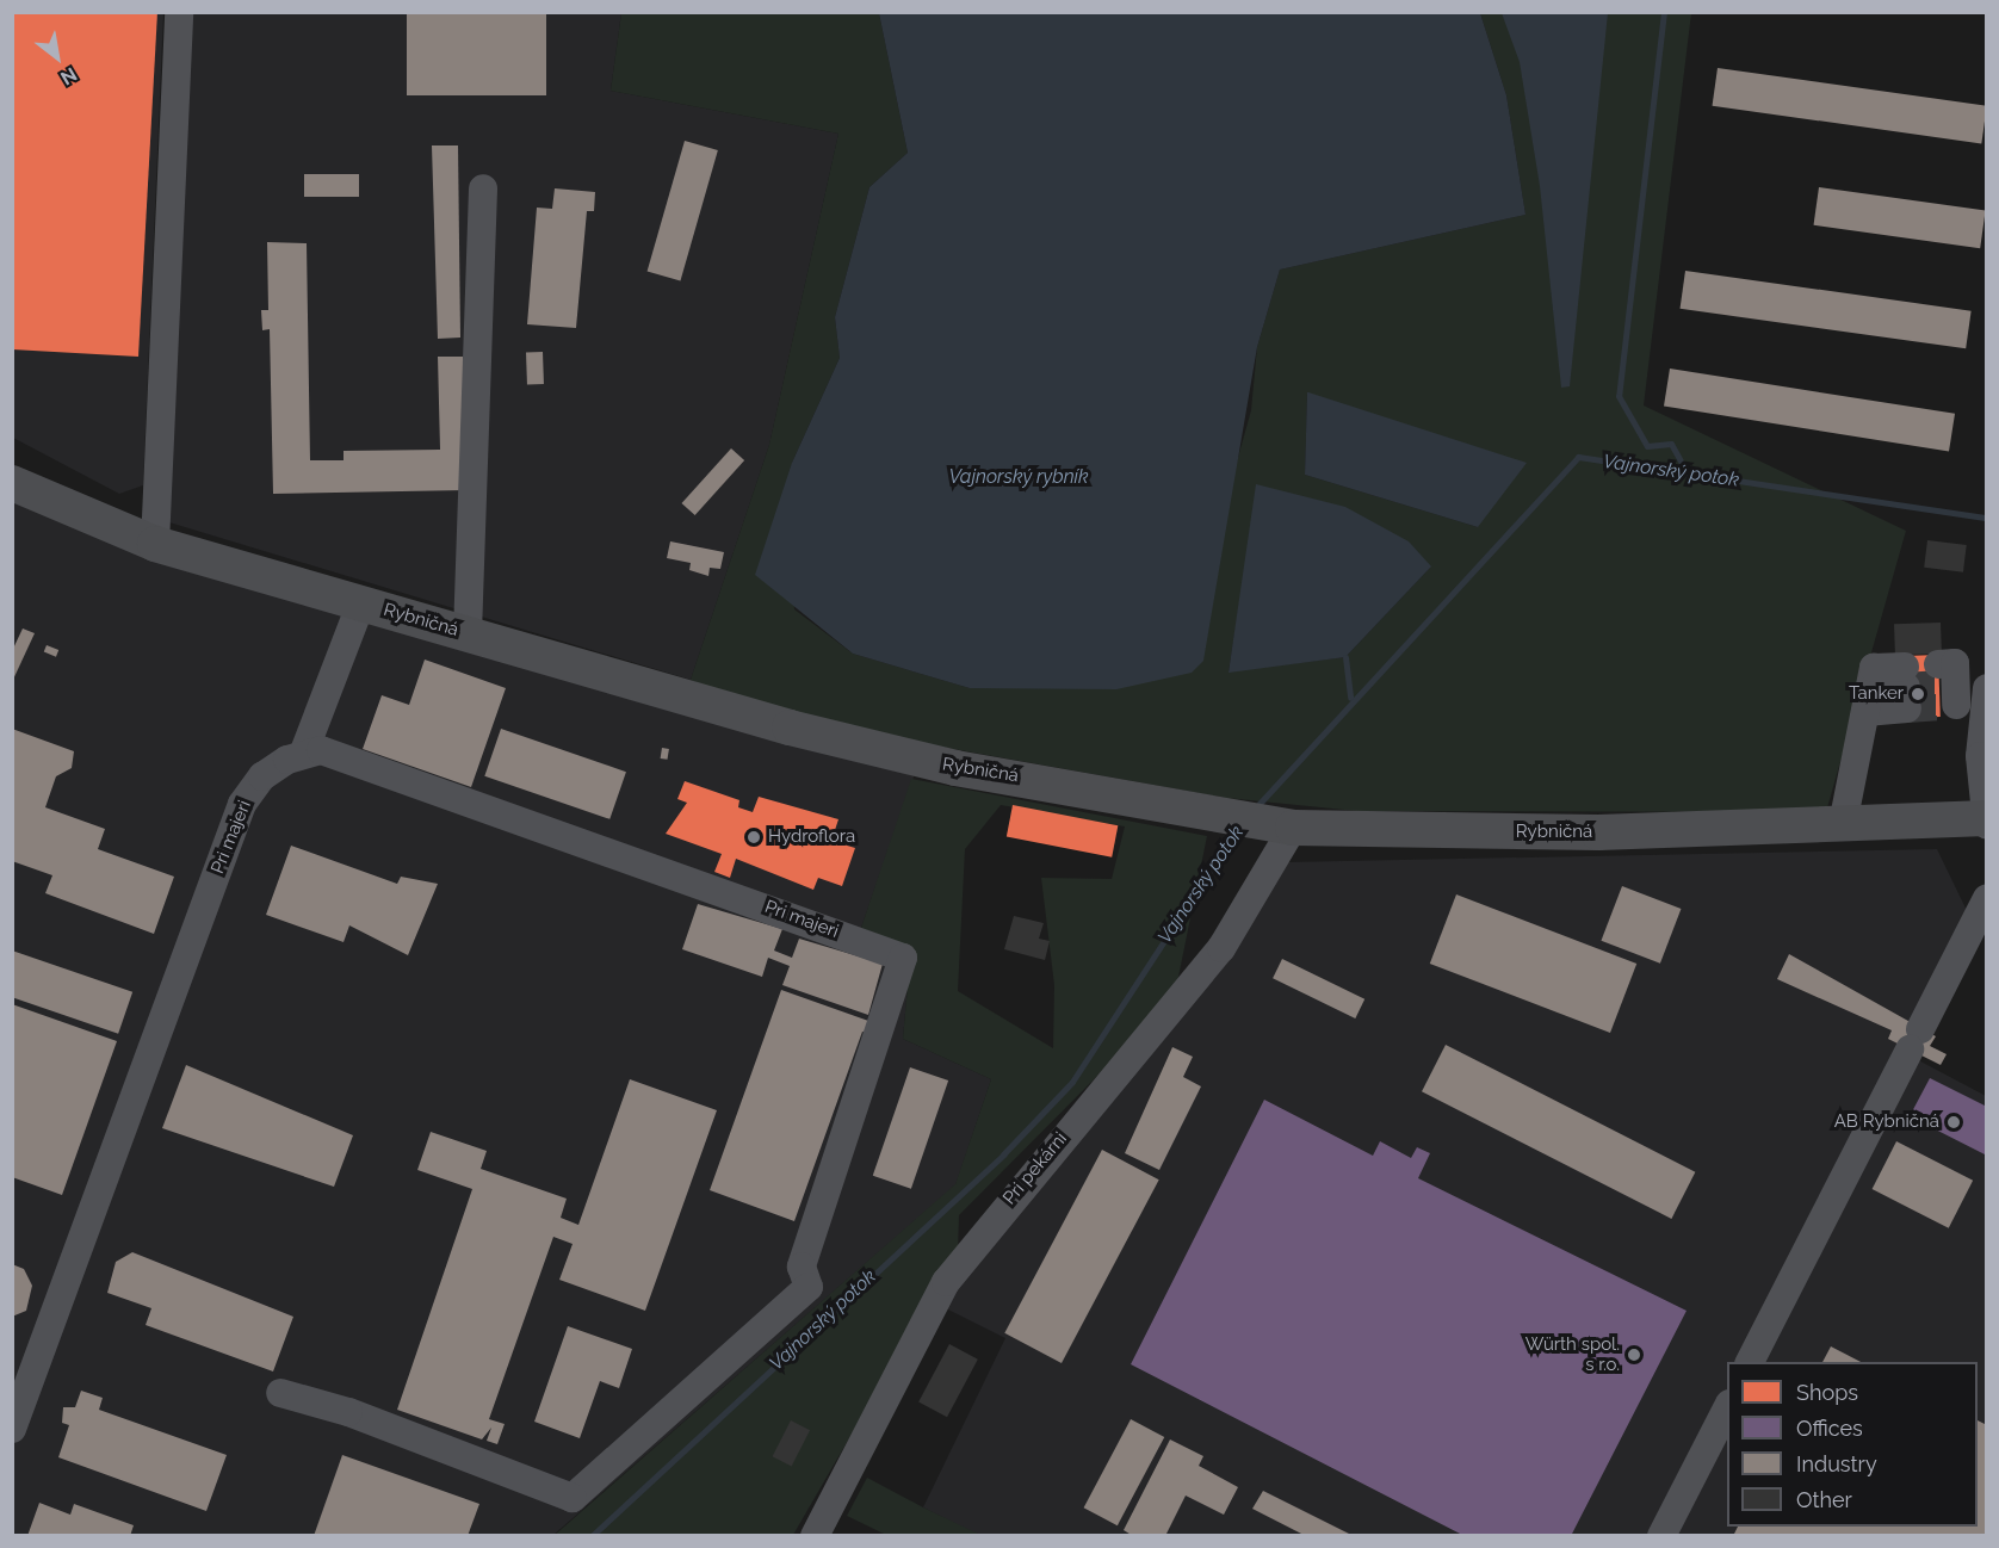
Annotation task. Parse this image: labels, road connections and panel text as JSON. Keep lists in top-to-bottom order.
{
  "streets": {
    "main road": ["Rybničná"],
    "street": ["Pri majeri", "Pri pekárni"]
  },
  "crossings": [
    ["Rybničná", "Pri pekárni"]
  ],
  "water": ["Vajnorský potok", "Vajnorský rybník"],
  "places": [
    "Tanker",
    "Hydroflora",
    "AB Rybničná",
    "Würth spol. s r.o."
  ],
  "legend": [
    "Shops",
    "Offices",
    "Industry",
    "Other"
  ],
  "north": "bottom right"
}
